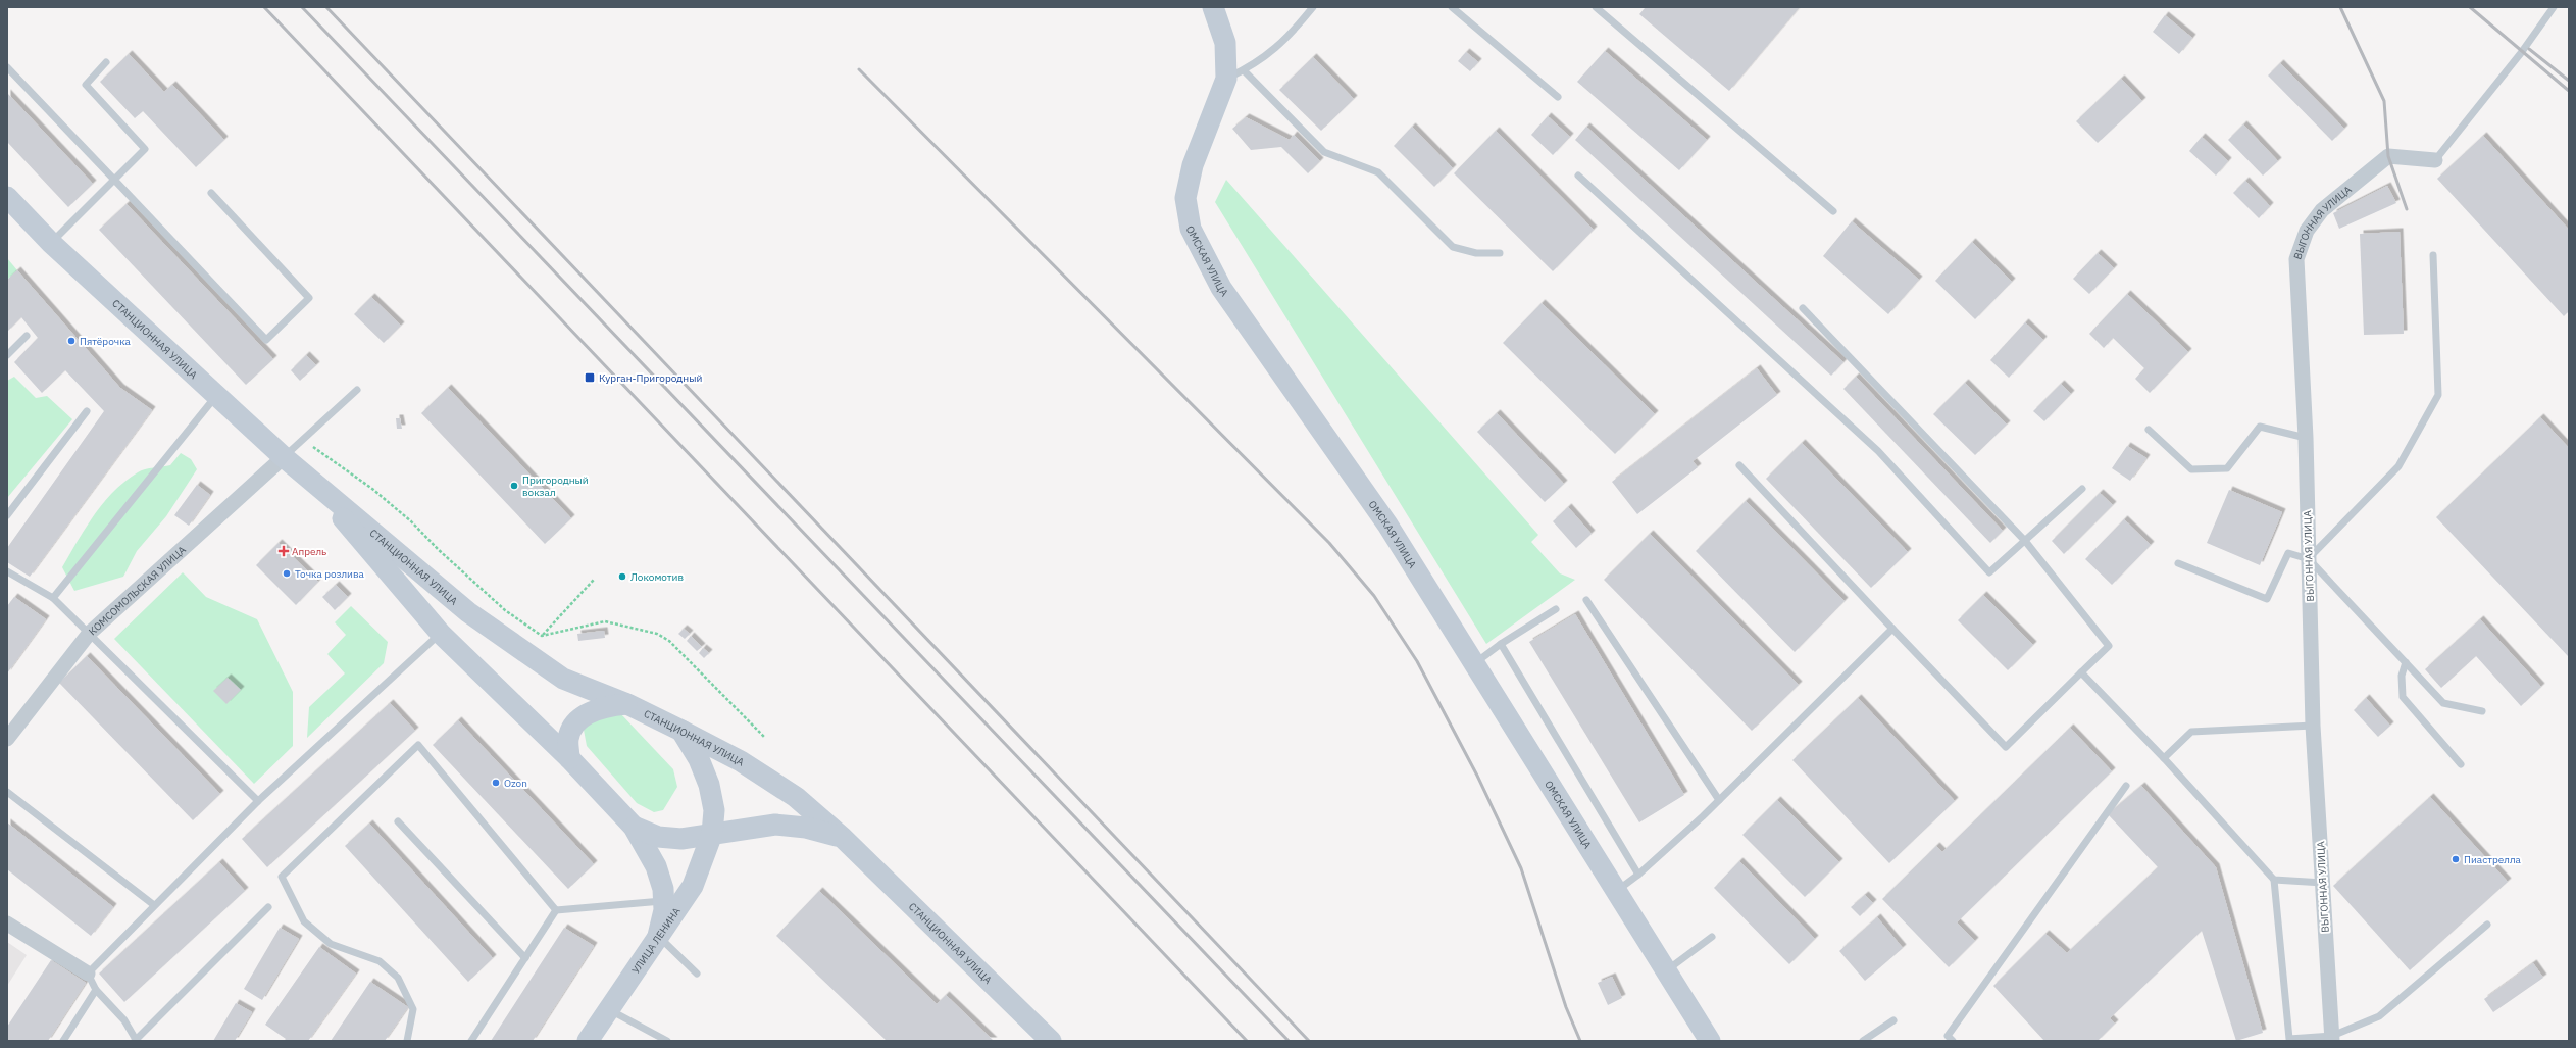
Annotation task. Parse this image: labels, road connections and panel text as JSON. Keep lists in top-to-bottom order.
{
  "streets": {
    "main road": ["ОМСКАЯ УЛИЦА", "СТАНЦИОННАЯ УЛИЦА", "УЛИЦА ЛЕНИНА"],
    "street": ["ВЫГОННАЯ УЛИЦА", "КОМСОМОЛЬСКАЯ УЛИЦА"]
  },
  "crossings": [
    ["СТАНЦИОННАЯ УЛИЦА", "КОМСОМОЛЬСКАЯ УЛИЦА"],
    ["СТАНЦИОННАЯ УЛИЦА", "УЛИЦА ЛЕНИНА"]
  ],
  "places": {
    "other": [
      "Пятёрочка",
      "Пригородный вокзал",
      "Точка розлива",
      "Локомотив",
      "Ozon",
      "Пиастрелла"
    ],
    "transit": ["Курган-Пригородный"],
    "health": ["Апрель"]
  }
}
